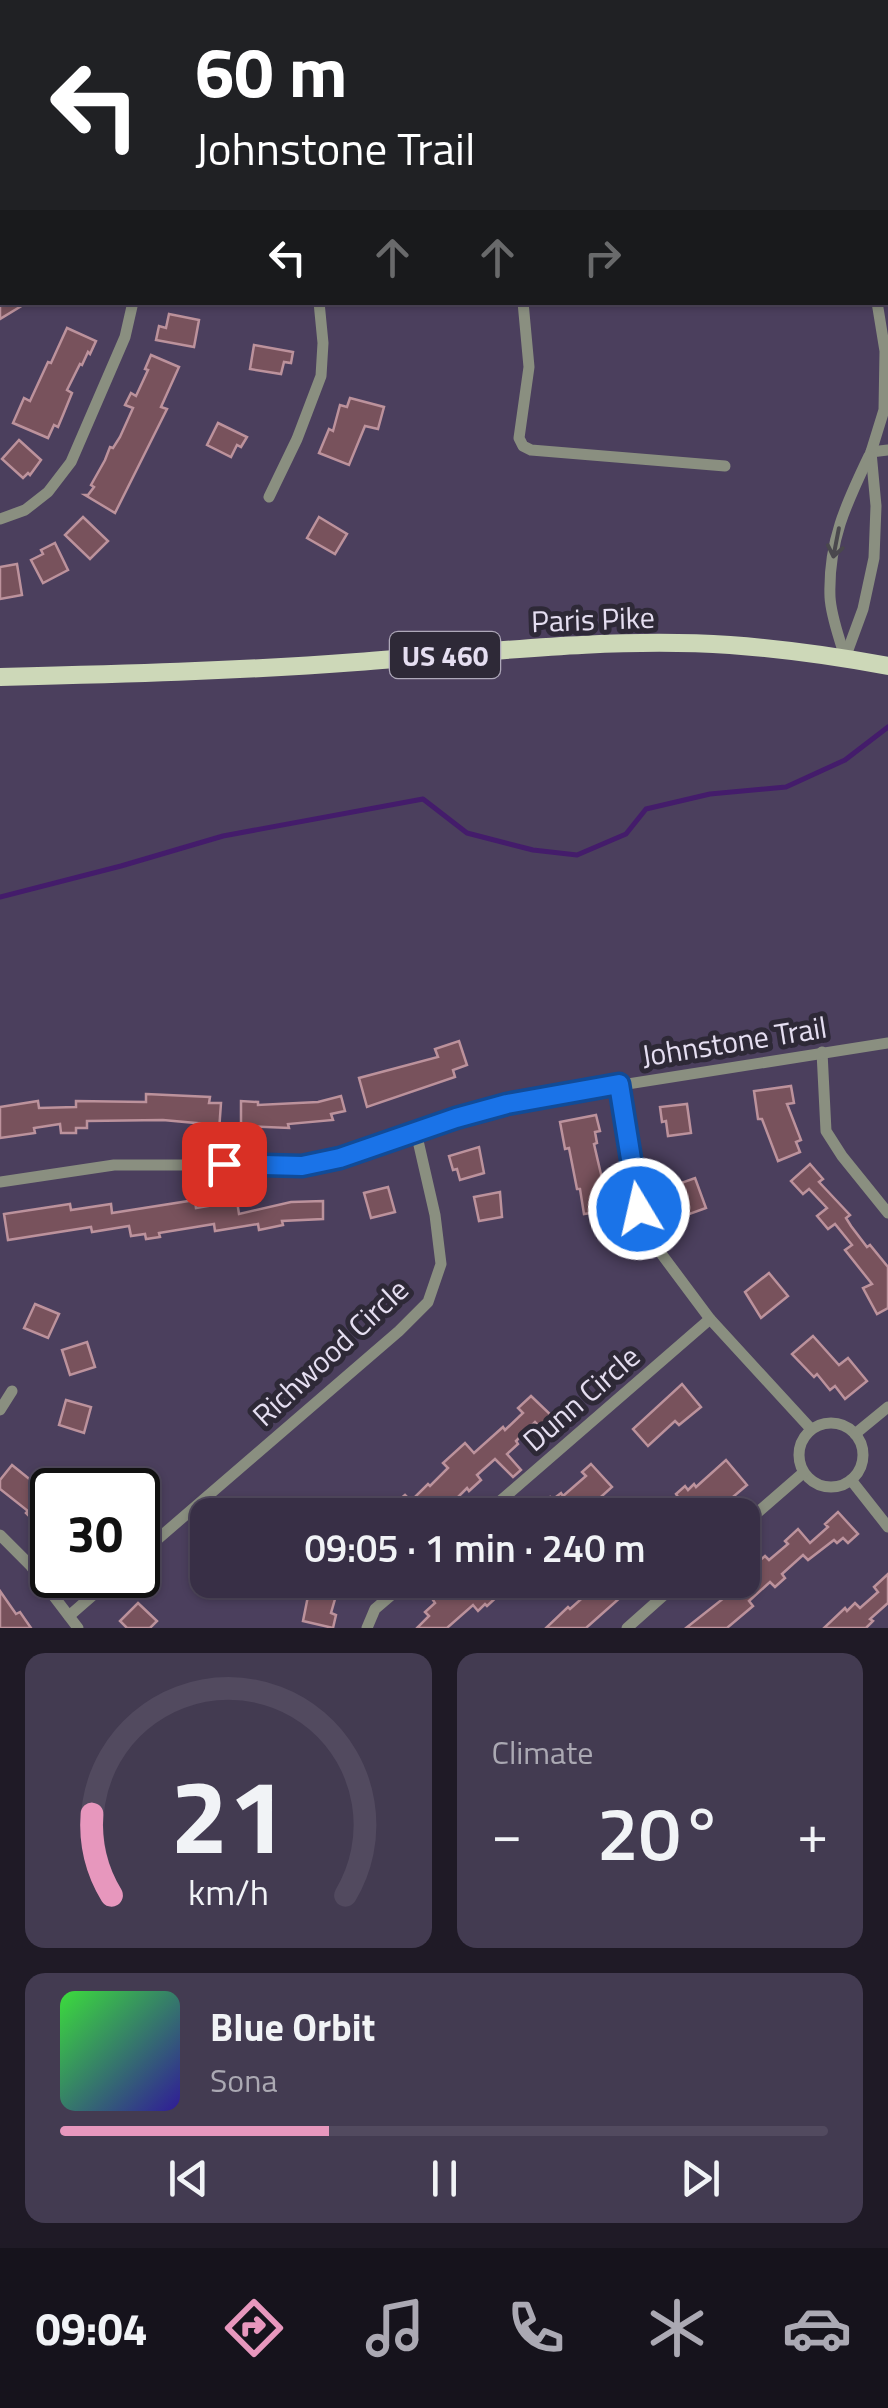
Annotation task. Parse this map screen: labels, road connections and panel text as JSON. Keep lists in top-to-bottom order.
{
  "streets": {
    "main road": ["Paris Pike", "US 460"],
    "street": ["Johnstone Trail", "Richwood Circle", "Dunn Circle"]
  },
  "crossings": [
    ["Johnstone Trail", "Richwood Circle"]
  ],
  "page": {
    "turn": ["60 m", "Johnstone Trail"],
    "limit": "30",
    "trip": "09:05 · 1 min · 240 m",
    "tile": "Climate",
    "heat": ["−", "20°", "+"],
    "song": ["Blue Orbit", "Sona"],
    "tabs": "09:04",
    "gauge": ["21", "km/h"]
  }
}
